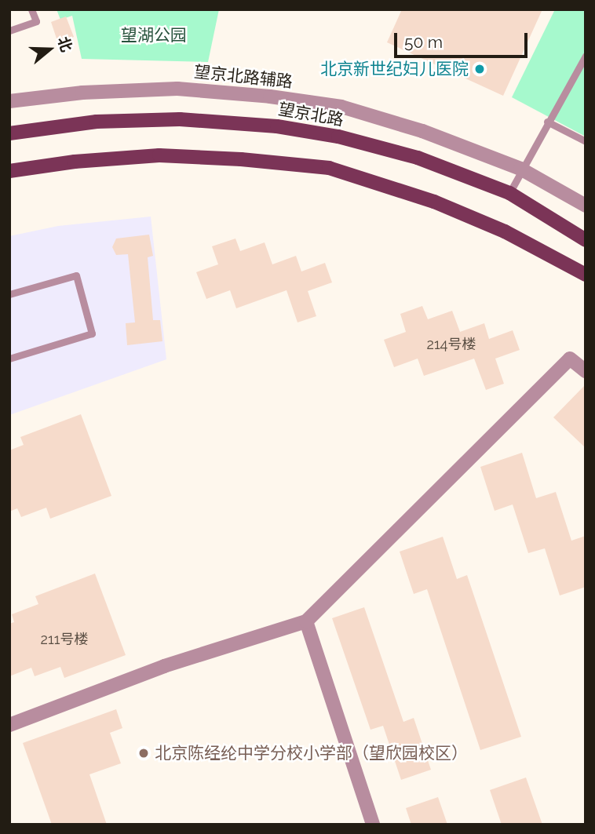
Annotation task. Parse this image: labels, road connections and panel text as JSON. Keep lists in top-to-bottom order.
{
  "streets": {
    "main road": ["望京北路"],
    "street": ["望京北路辅路"]
  },
  "parks": ["望湖公园"],
  "places": ["北京新世纪妇儿医院", "北京陈经纶中学分校小学部（望欣园校区）"],
  "house_numbers": ["214号楼", "211号楼"],
  "scale_bar": "50 m",
  "north": "right"
}
